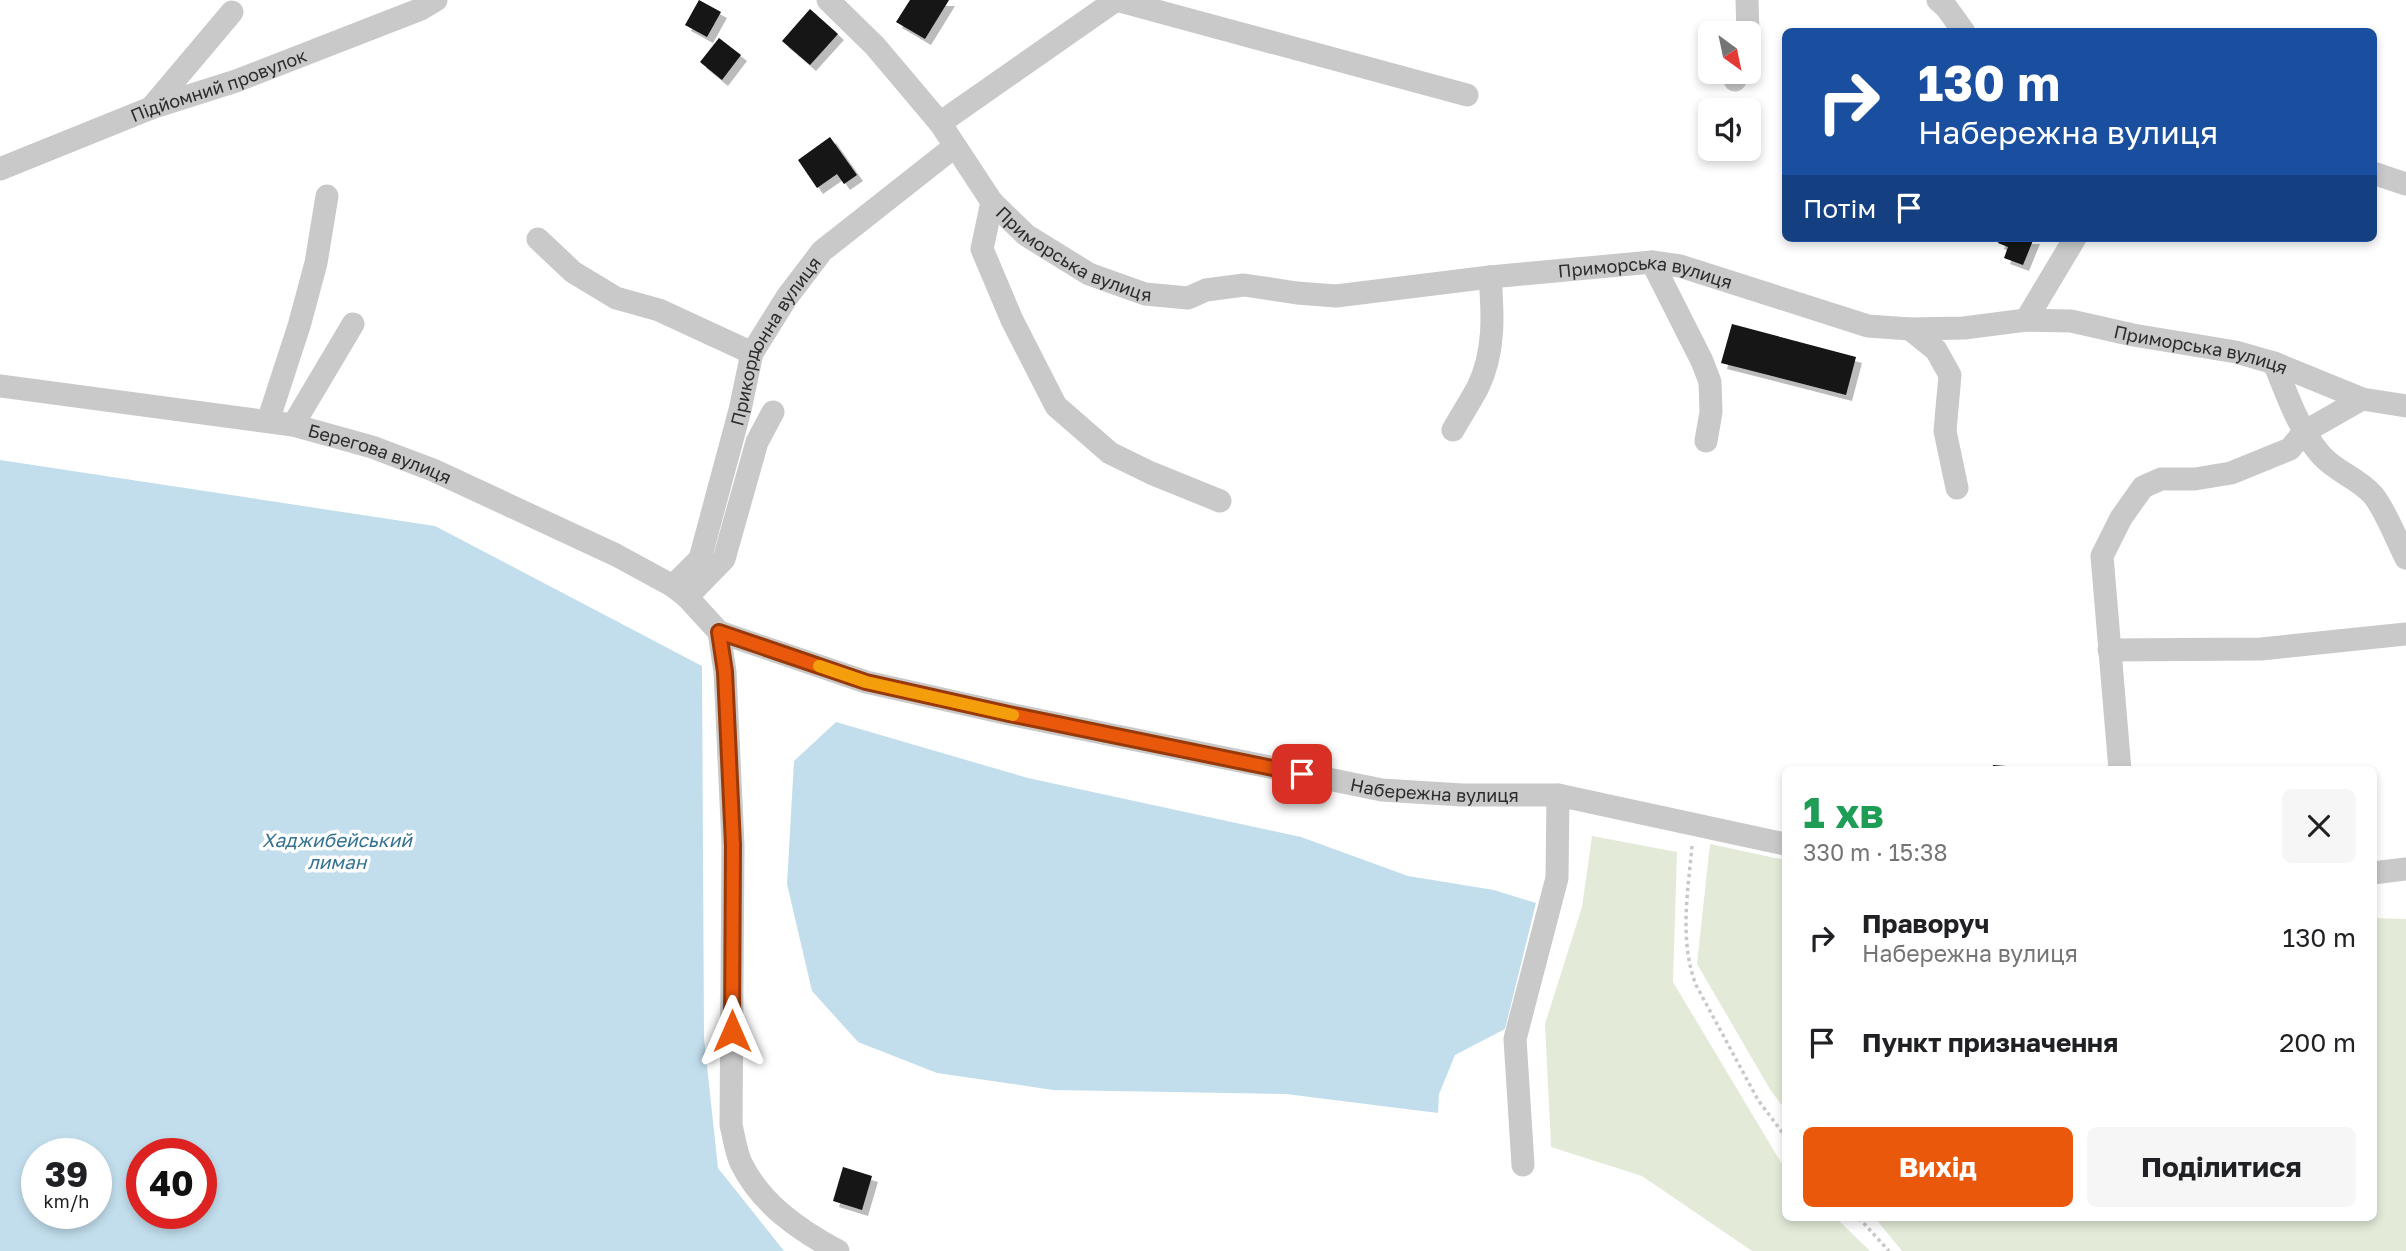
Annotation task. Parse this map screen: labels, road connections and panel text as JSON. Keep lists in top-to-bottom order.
{
  "streets": {
    "street": [
      "Підйомний провулок",
      "Приморська вулиця",
      "Прикордонна вулиця",
      "Берегова вулиця",
      "Набережна вулиця"
    ]
  },
  "crossings": [
    ["Приморська вулиця", "Прикордонна вулиця"],
    ["Прикордонна вулиця", "Берегова вулиця"],
    ["Берегова вулиця", "Набережна вулиця"]
  ],
  "water": ["Хаджибейський лиман"],
  "north": "bottom right",
  "page": {
    "turn": ["130 m", "Набережна вулиця"],
    "then": "Потім",
    "heading": ["1 хв", "330 m · 15:38"],
    "list": [
      {
        "name": "Праворуч",
        "note": "Набережна вулиця",
        "value": "130 m"
      },
      {
        "name": "Пункт призначення",
        "value": "200 m"
      }
    ],
    "buttons": ["Вихід", "Поділитися"],
    "speed": "39 km/h",
    "limit": "40"
  }
}
